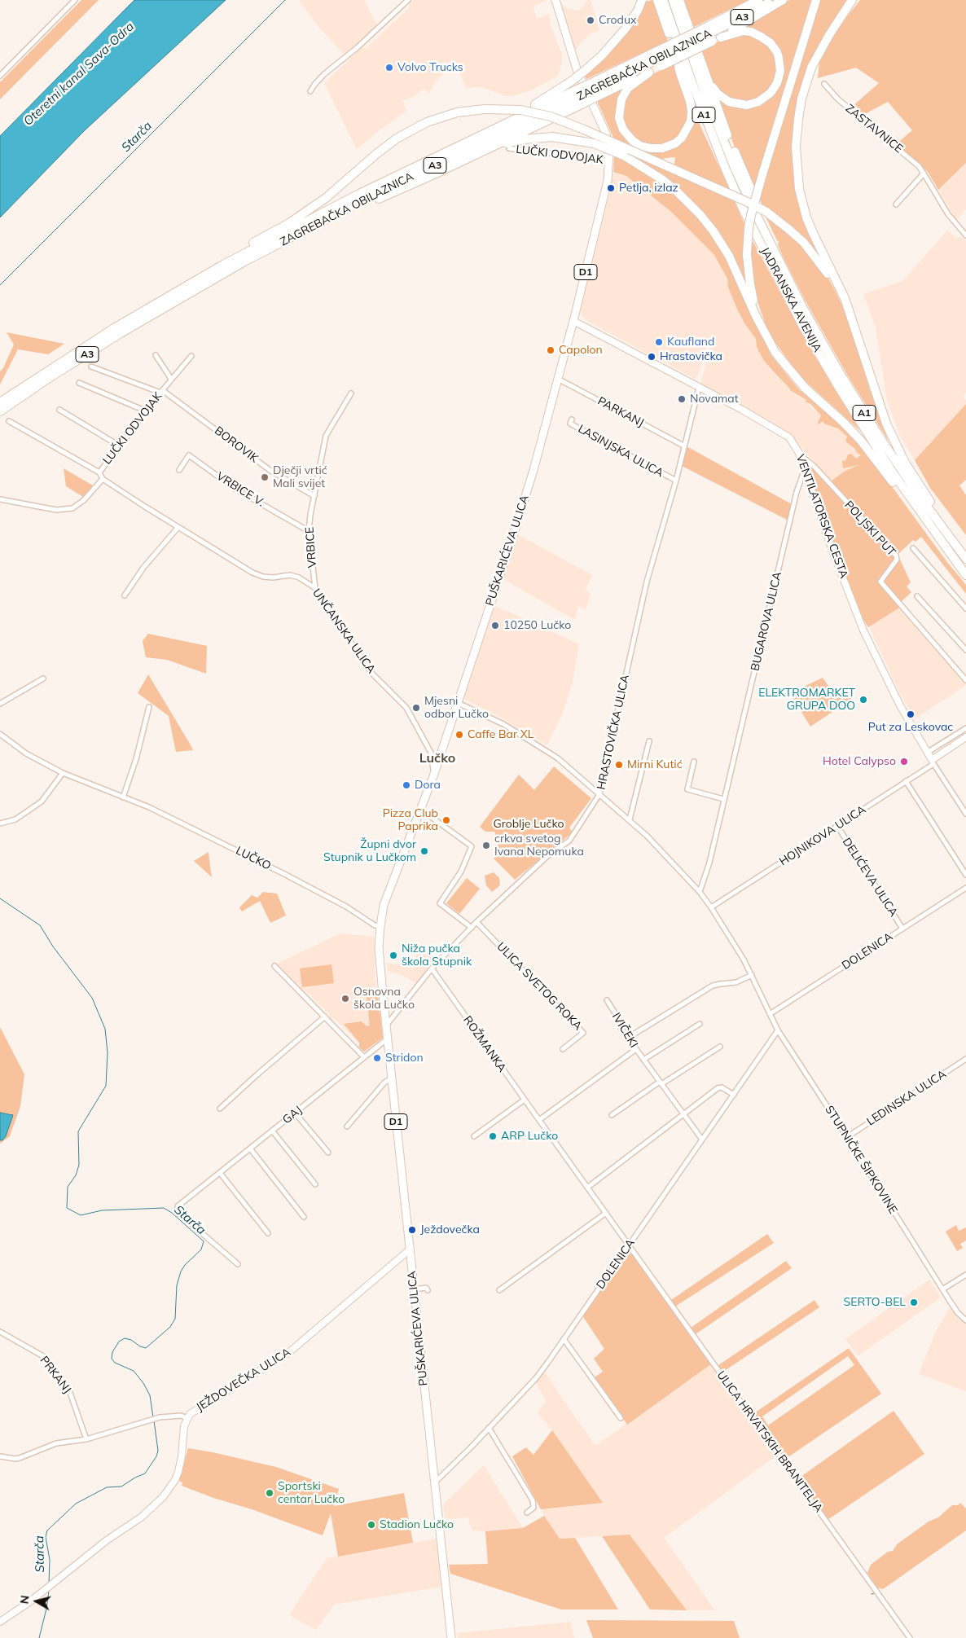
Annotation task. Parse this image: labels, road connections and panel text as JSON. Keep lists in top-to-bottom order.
{
  "streets": {
    "highway": [
      "A3",
      "ZAGREBAČKA OBILAZNICA",
      "A1",
      "JADRANSKA AVENIJA"
    ],
    "main road": [
      "D1",
      "VENTILATORSKA CESTA",
      "PUŠKARIĆEVA ULICA",
      "HOJNIKOVA ULICA",
      "JEŽDOVEČKA ULICA"
    ],
    "street": [
      "ZASTAVNICE",
      "LUČKI ODVOJAK",
      "PARKANJ",
      "BOROVIK",
      "LASINJSKA ULICA",
      "VRBICE V.",
      "POLJSKI PUT",
      "VRBICE",
      "BUGAROVA ULICA",
      "UNČANSKA ULICA",
      "HRASTOVIČKA ULICA",
      "LUČKO",
      "DELIĆEVA ULICA",
      "DOLENICA",
      "ULICA SVETOG ROKA",
      "IVIČEKI",
      "ROŽMANKA",
      "LEDINSKA ULICA",
      "GAJ",
      "STUPNIČKE ŠIPKOVINE",
      "PRKANJ",
      "ULICA HRVATSKIH BRANITELJA"
    ]
  },
  "crossings": [
    ["LUČKI ODVOJAK", "D1"],
    ["LUČKI ODVOJAK", "BOROVIK"],
    ["LUČKI ODVOJAK", "PUŠKARIĆEVA ULICA"],
    ["LUČKI ODVOJAK", "UNČANSKA ULICA"],
    ["D1", "PUŠKARIĆEVA ULICA"],
    ["PARKANJ", "PUŠKARIĆEVA ULICA"],
    ["PARKANJ", "HRASTOVIČKA ULICA"],
    ["BOROVIK", "VRBICE"],
    ["LASINJSKA ULICA", "HRASTOVIČKA ULICA"],
    ["VRBICE V.", "VRBICE"],
    ["VENTILATORSKA CESTA", "POLJSKI PUT"],
    ["VENTILATORSKA CESTA", "PUŠKARIĆEVA ULICA"],
    ["VENTILATORSKA CESTA", "BUGAROVA ULICA"],
    ["VENTILATORSKA CESTA", "HRASTOVIČKA ULICA"],
    ["VENTILATORSKA CESTA", "HOJNIKOVA ULICA"],
    ["VRBICE", "UNČANSKA ULICA"],
    ["PUŠKARIĆEVA ULICA", "UNČANSKA ULICA"],
    ["PUŠKARIĆEVA ULICA", "HRASTOVIČKA ULICA"],
    ["PUŠKARIĆEVA ULICA", "LUČKO"],
    ["PUŠKARIĆEVA ULICA", "DOLENICA"],
    ["PUŠKARIĆEVA ULICA", "GAJ"],
    ["PUŠKARIĆEVA ULICA", "STUPNIČKE ŠIPKOVINE"],
    ["PUŠKARIĆEVA ULICA", "JEŽDOVEČKA ULICA"],
    ["BUGAROVA ULICA", "STUPNIČKE ŠIPKOVINE"],
    ["HRASTOVIČKA ULICA", "ULICA SVETOG ROKA"],
    ["HRASTOVIČKA ULICA", "ROŽMANKA"],
    ["HRASTOVIČKA ULICA", "STUPNIČKE ŠIPKOVINE"],
    ["HOJNIKOVA ULICA", "DELIĆEVA ULICA"],
    ["HOJNIKOVA ULICA", "STUPNIČKE ŠIPKOVINE"],
    ["DELIĆEVA ULICA", "DOLENICA"],
    ["DOLENICA", "IVIČEKI"],
    ["DOLENICA", "ROŽMANKA"],
    ["DOLENICA", "STUPNIČKE ŠIPKOVINE"],
    ["DOLENICA", "ULICA HRVATSKIH BRANITELJA"],
    ["ROŽMANKA", "ULICA HRVATSKIH BRANITELJA"],
    ["LEDINSKA ULICA", "STUPNIČKE ŠIPKOVINE"]
  ],
  "districts": ["Lučko"],
  "water": ["Oteretni kanal Sava-Odra", "Starča"],
  "parks": ["Groblje Lučko"],
  "places": [
    "Crodux",
    "Volvo Trucks",
    "Petlja, izlaz",
    "Kaufland",
    "Capolon",
    "Hrastovička",
    "Novamat",
    "Dječji vrtić Mali svijet",
    "10250 Lučko",
    "ELEKTROMARKET GRUPA DOO",
    "Mjesni odbor Lučko",
    "Put za Leskovac",
    "Caffe Bar XL",
    "Hotel Calypso",
    "Mirni Kutić",
    "Dora",
    "Pizza Club Paprika",
    "crkva svetog Ivana Nepomuka",
    "Župni dvor Stupnik u Lučkom",
    "Niža pučka škola Stupnik",
    "Osnovna škola Lučko",
    "Stridon",
    "ARP Lučko",
    "Ježdovečka",
    "SERTO-BEL",
    "Sportski centar Lučko",
    "Stadion Lučko"
  ],
  "north": "left"
}
